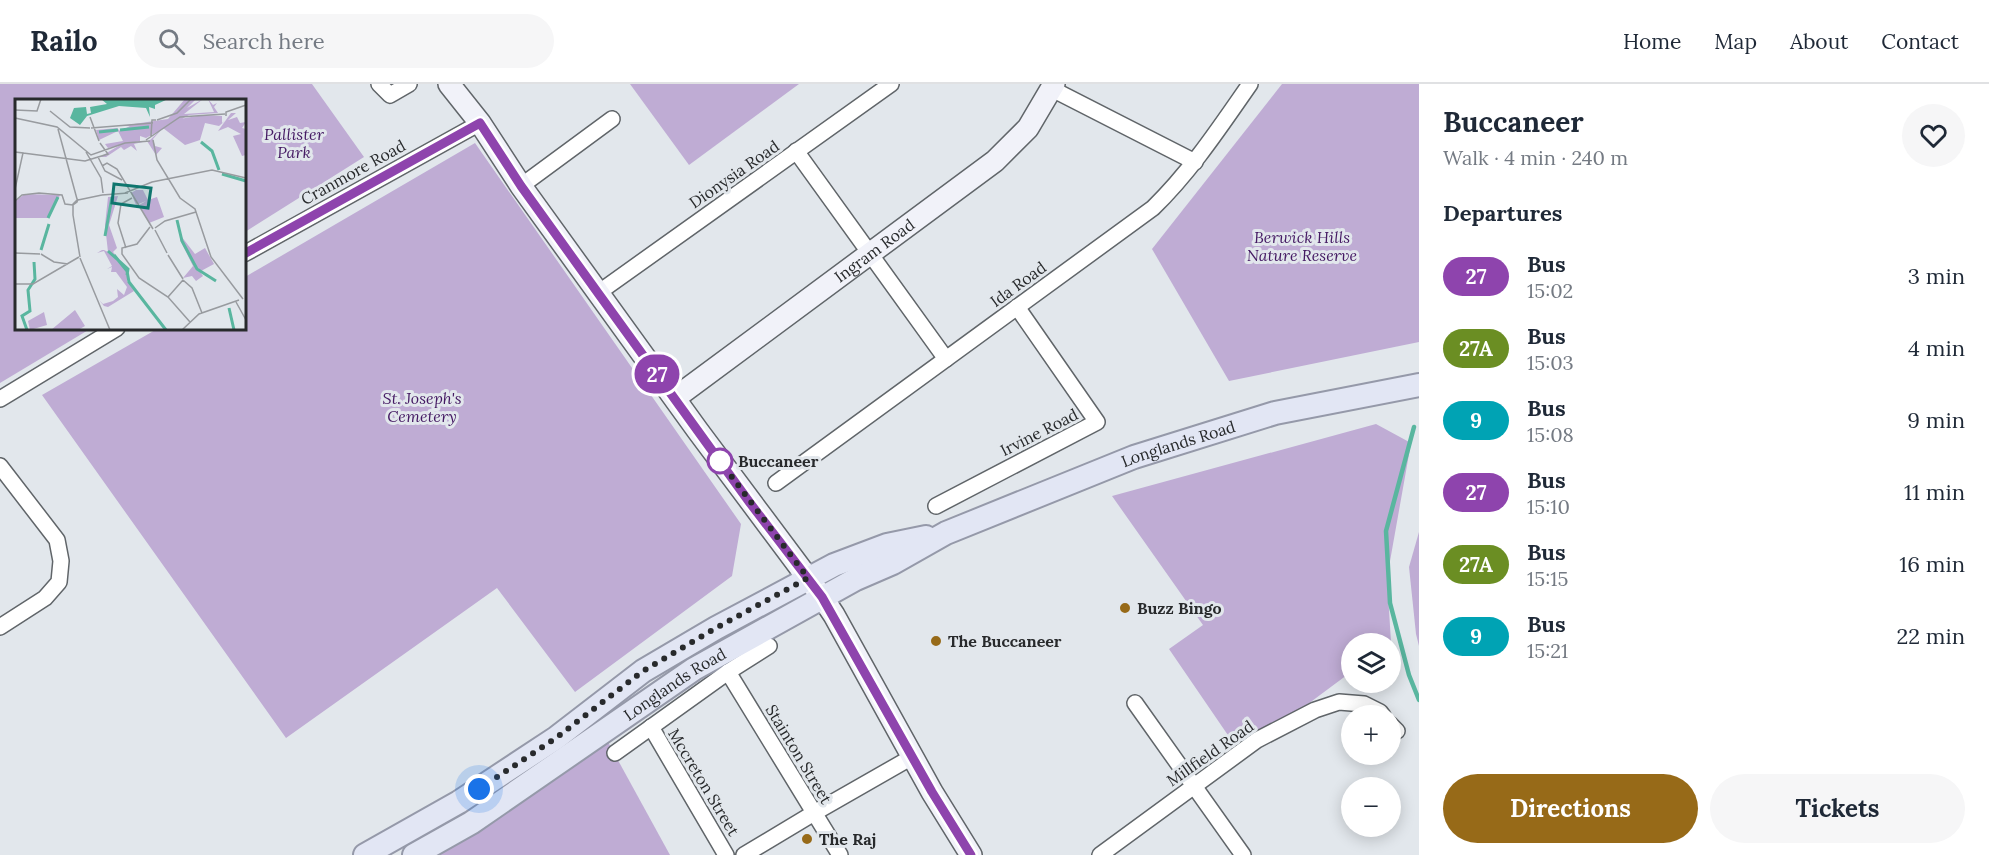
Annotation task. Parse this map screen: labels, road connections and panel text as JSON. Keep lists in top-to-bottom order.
{
  "streets": {
    "main road": ["Longlands Road"],
    "street": [
      "Cranmore Road",
      "Dionysia Road",
      "Ingram Road",
      "Ida Road",
      "Irvine Road",
      "Millfield Road",
      "Stainton Street",
      "Mccreton Street"
    ]
  },
  "crossings": [
    ["Ida Road", "Irvine Road"]
  ],
  "parks": ["Pallister Park", "Berwick Hills Nature Reserve", "St. Joseph's Cemetery"],
  "places": [
    "Buccaneer",
    "Buzz Bingo",
    "The Buccaneer",
    "The Raj"
  ],
  "lines": ["bus line 27"],
  "page": {
    "header": "Railo",
    "search": "Search here",
    "nav": [
      "Home",
      "Map",
      "About",
      "Contact"
    ],
    "on_map": "27",
    "heading": [
      ["Buccaneer", "Walk · 4 min · 240 m"],
      "Departures"
    ],
    "list": [
      {
        "mark": "27",
        "name": "Bus",
        "note": "15:02",
        "value": "3 min"
      },
      {
        "mark": "27A",
        "name": "Bus",
        "note": "15:03",
        "value": "4 min"
      },
      {
        "mark": "9",
        "name": "Bus",
        "note": "15:08",
        "value": "9 min"
      },
      {
        "mark": "27",
        "name": "Bus",
        "note": "15:10",
        "value": "11 min"
      },
      {
        "mark": "27A",
        "name": "Bus",
        "note": "15:15",
        "value": "16 min"
      },
      {
        "mark": "9",
        "name": "Bus",
        "note": "15:21",
        "value": "22 min"
      }
    ],
    "map_buttons": ["+", "−"],
    "buttons": ["Directions", "Tickets"]
  }
}
